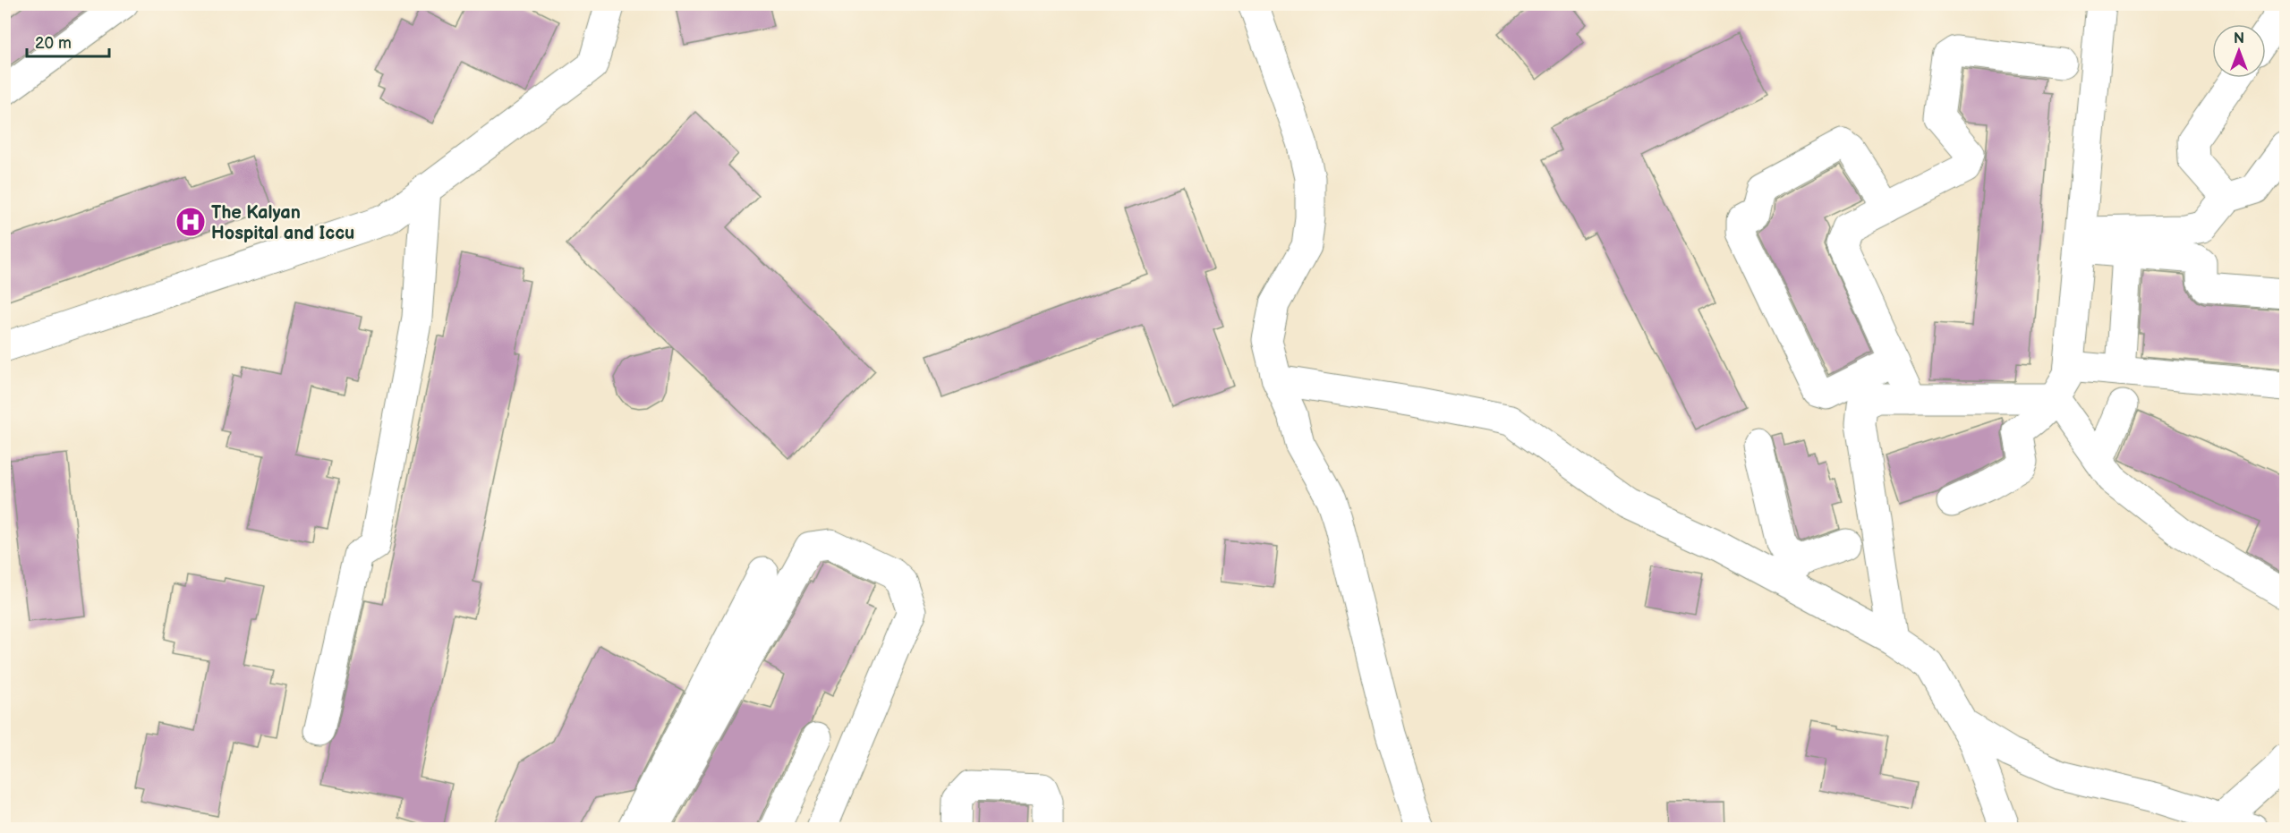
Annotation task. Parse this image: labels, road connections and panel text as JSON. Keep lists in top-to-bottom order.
{
  "places": {
    "hospital": ["The Kalyan Hospital and Iccu"]
  },
  "scale_bar": "20 m",
  "north": "top"
}
